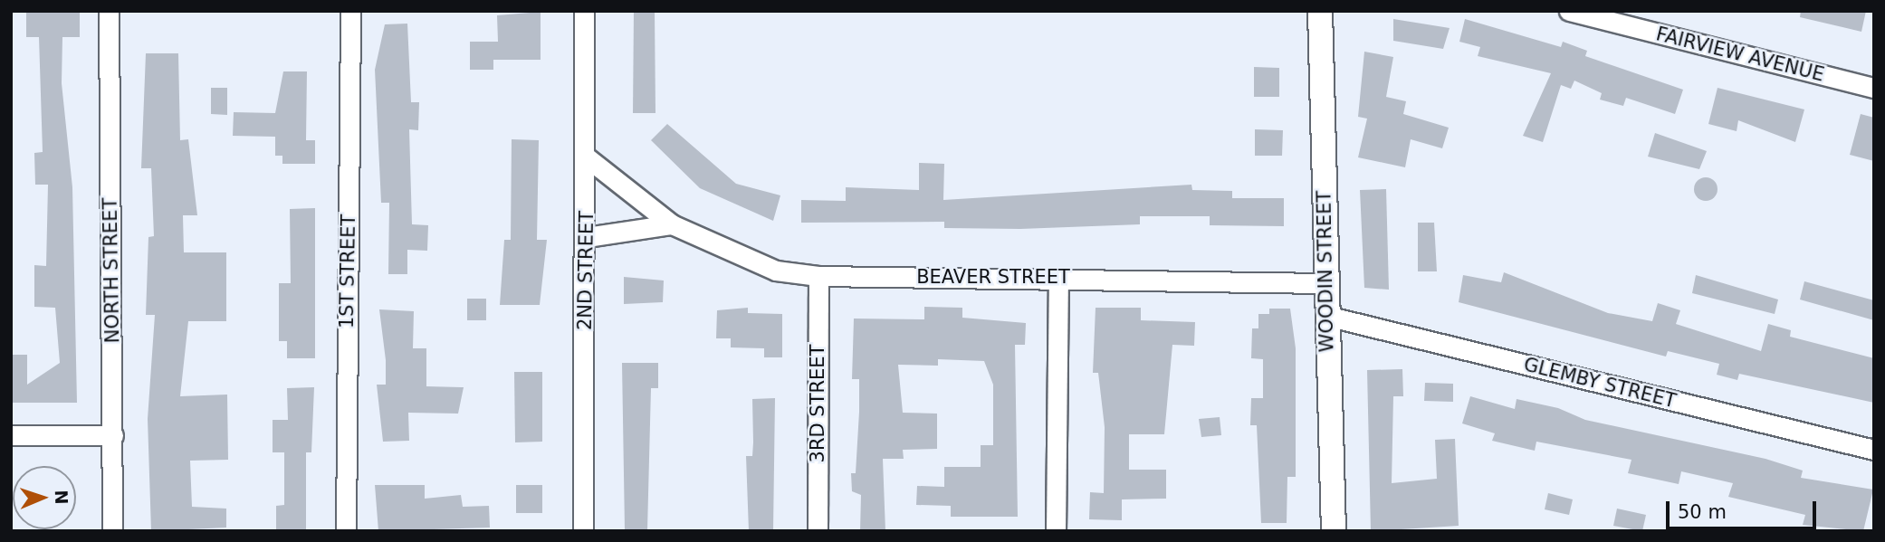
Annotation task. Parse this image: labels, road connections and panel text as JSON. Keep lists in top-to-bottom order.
{
  "streets": {
    "main road": ["WOODIN STREET"],
    "street": [
      "FAIRVIEW AVENUE",
      "NORTH STREET",
      "2ND STREET",
      "1ST STREET",
      "BEAVER STREET",
      "GLEMBY STREET",
      "3RD STREET"
    ]
  },
  "crossings": [
    ["2ND STREET", "BEAVER STREET"],
    ["WOODIN STREET", "BEAVER STREET"],
    ["WOODIN STREET", "GLEMBY STREET"],
    ["BEAVER STREET", "3RD STREET"]
  ],
  "scale_bar": "50 m",
  "north": "right"
}
